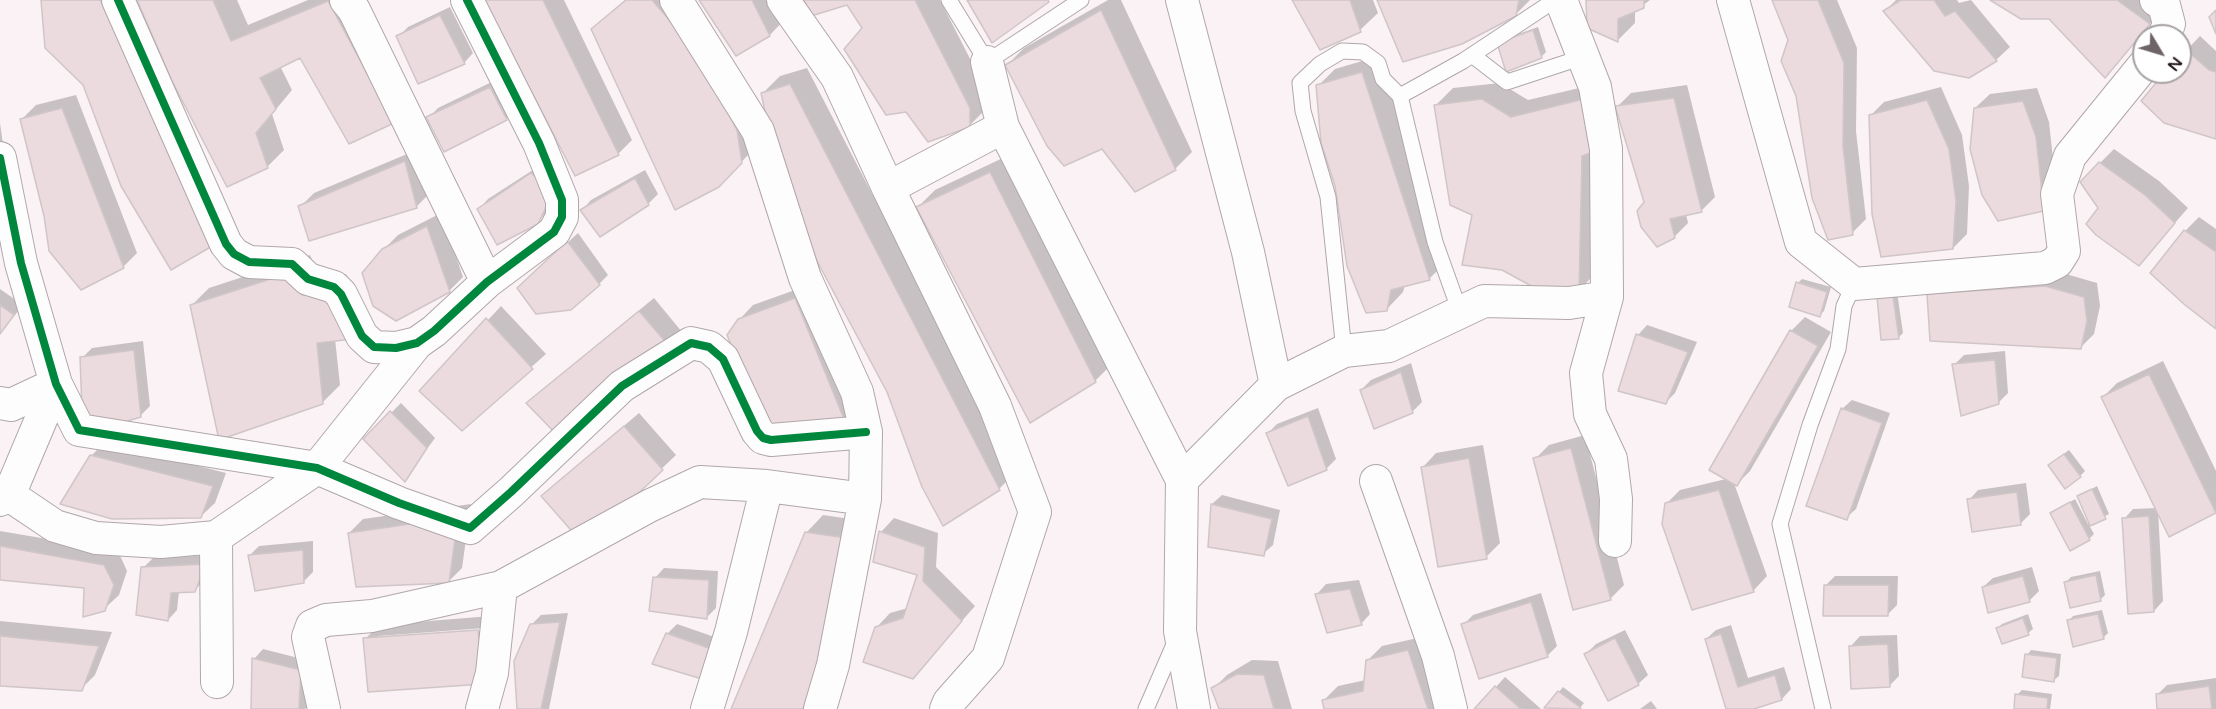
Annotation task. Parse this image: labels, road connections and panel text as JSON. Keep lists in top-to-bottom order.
{
  "north": "bottom right"
}
